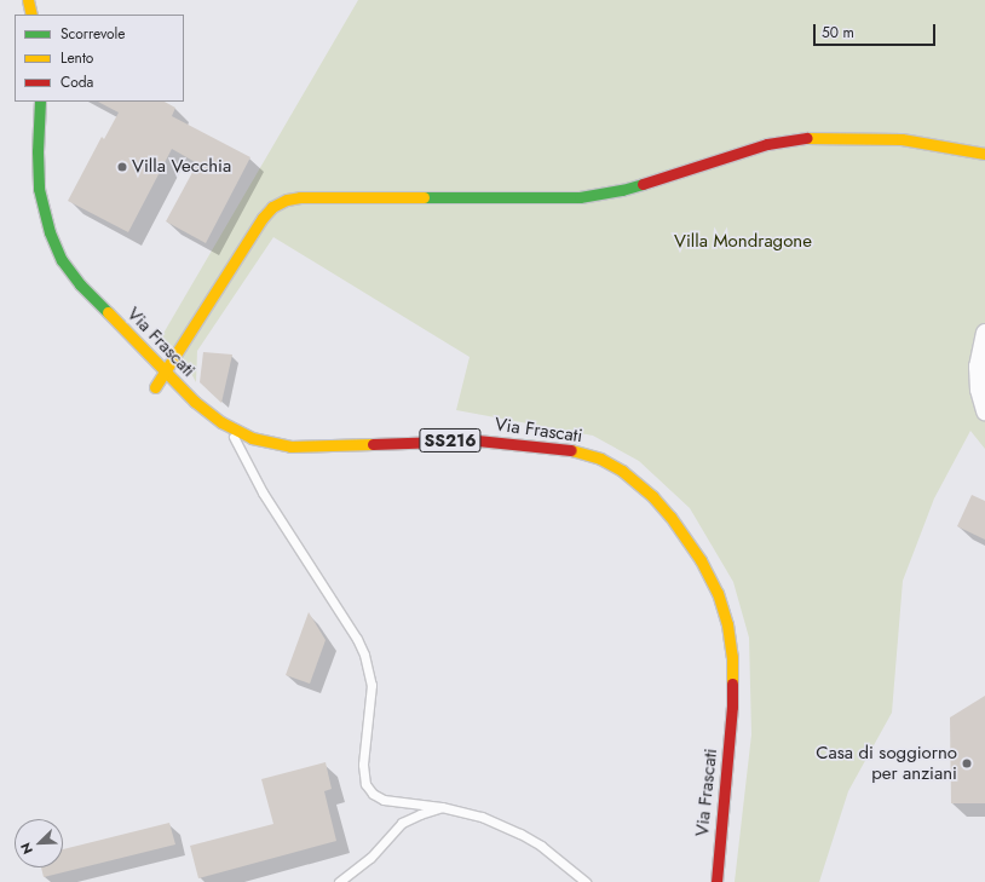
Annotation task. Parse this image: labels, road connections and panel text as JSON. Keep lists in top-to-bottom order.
{
  "streets": {
    "main road": ["Via Frascati", "SS216"]
  },
  "parks": ["Villa Mondragone"],
  "places": ["Villa Vecchia", "Casa di soggiorno per anziani"],
  "legend": ["Scorrevole", "Lento", "Coda"],
  "scale_bar": "50 m",
  "north": "bottom left"
}
